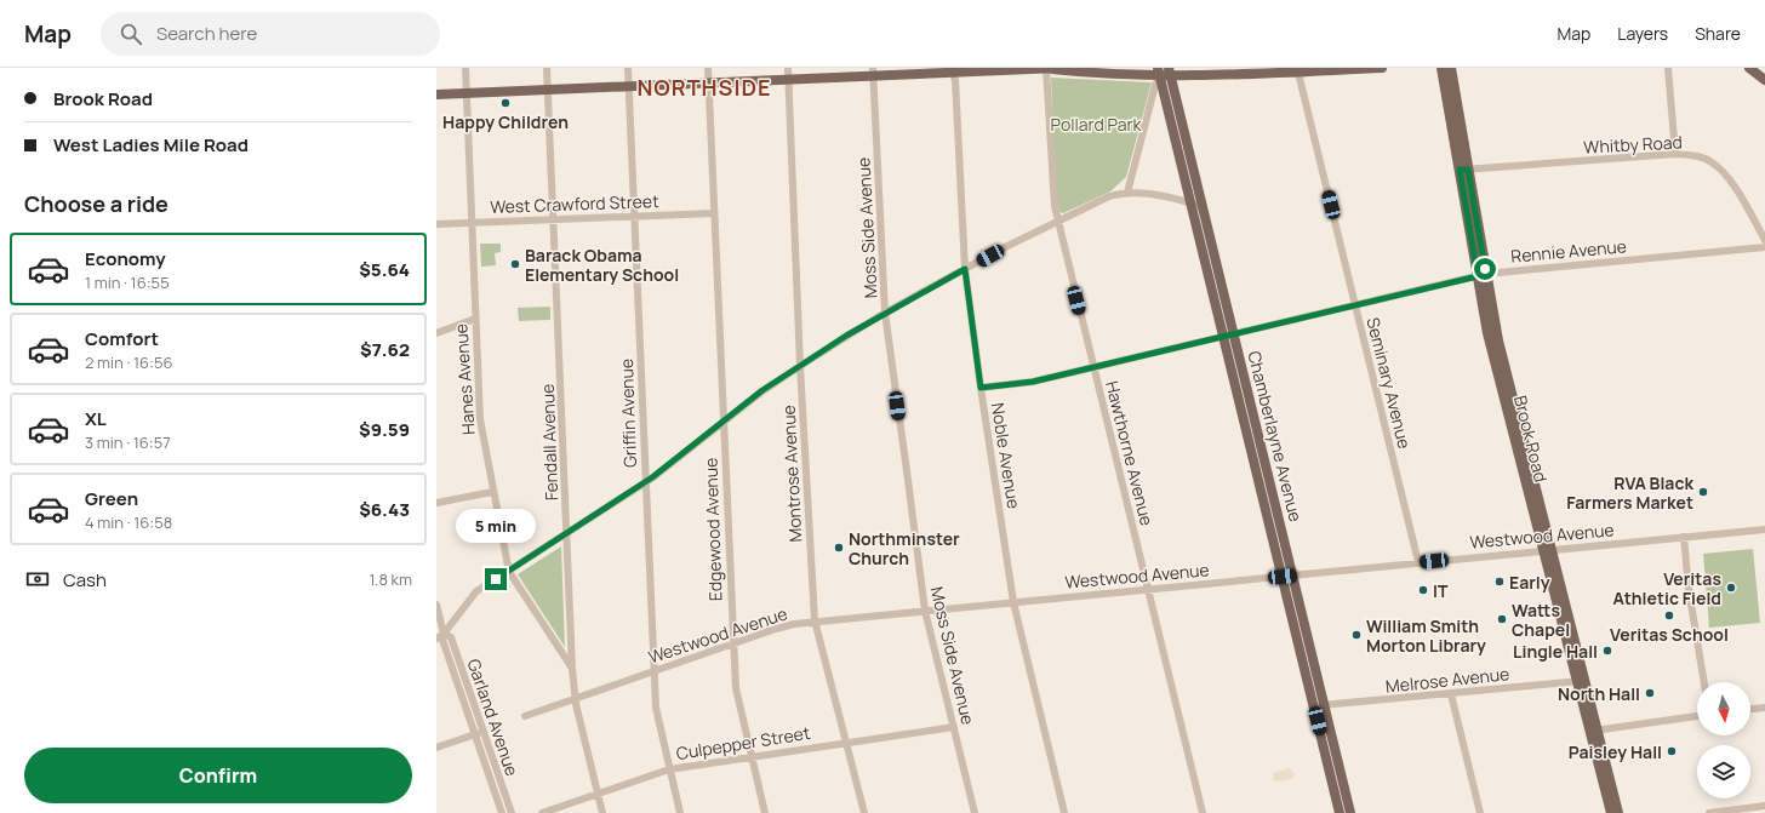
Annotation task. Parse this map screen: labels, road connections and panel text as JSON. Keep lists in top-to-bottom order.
{
  "streets": {
    "main road": ["Chamberlayne Avenue", "Brook Road"],
    "street": [
      "Whitby Road",
      "West Crawford Street",
      "Moss Side Avenue",
      "Rennie Avenue",
      "Hanes Avenue",
      "Seminary Avenue",
      "Griffin Avenue",
      "Fendall Avenue",
      "Hawthorne Avenue",
      "Noble Avenue",
      "Montrose Avenue",
      "Edgewood Avenue",
      "Westwood Avenue",
      "Melrose Avenue",
      "Garland Avenue",
      "Culpepper Street"
    ]
  },
  "crossings": [
    ["Whitby Road", "Brook Road"],
    ["West Crawford Street", "Hanes Avenue"],
    ["West Crawford Street", "Griffin Avenue"],
    ["West Crawford Street", "Fendall Avenue"],
    ["West Crawford Street", "Edgewood Avenue"],
    ["Moss Side Avenue", "Westwood Avenue"],
    ["Moss Side Avenue", "Culpepper Street"],
    ["Rennie Avenue", "Seminary Avenue"],
    ["Rennie Avenue", "Chamberlayne Avenue"],
    ["Rennie Avenue", "Brook Road"],
    ["Rennie Avenue", "Hawthorne Avenue"],
    ["Rennie Avenue", "Noble Avenue"],
    ["Hanes Avenue", "Fendall Avenue"],
    ["Seminary Avenue", "Westwood Avenue"],
    ["Griffin Avenue", "Westwood Avenue"],
    ["Griffin Avenue", "Culpepper Street"],
    ["Chamberlayne Avenue", "Westwood Avenue"],
    ["Chamberlayne Avenue", "Melrose Avenue"],
    ["Brook Road", "Westwood Avenue"],
    ["Brook Road", "Melrose Avenue"],
    ["Fendall Avenue", "Westwood Avenue"],
    ["Fendall Avenue", "Culpepper Street"],
    ["Hawthorne Avenue", "Westwood Avenue"],
    ["Noble Avenue", "Westwood Avenue"],
    ["Montrose Avenue", "Westwood Avenue"],
    ["Montrose Avenue", "Culpepper Street"],
    ["Edgewood Avenue", "Westwood Avenue"],
    ["Edgewood Avenue", "Culpepper Street"]
  ],
  "districts": ["NORTHSIDE"],
  "parks": ["Pollard Park"],
  "places": [
    "Happy Children",
    "Barack Obama Elementary School",
    "RVA Black Farmers Market",
    "Northminster Church",
    "Early",
    "Veritas Athletic Field",
    "IT",
    "Veritas School",
    "Watts Chapel",
    "William Smith Morton Library",
    "Lingle Hall",
    "North Hall",
    "Paisley Hall"
  ],
  "north": "bottom",
  "page": {
    "header": "Map",
    "search": "Search here",
    "nav": ["Map", "Layers", "Share"],
    "banner": ["Brook Road", "West Ladies Mile Road"],
    "heading": "Choose a ride",
    "list": [
      {
        "name": "Economy",
        "note": "1 min · 16:55",
        "value": "$5.64"
      },
      {
        "name": "Comfort",
        "note": "2 min · 16:56",
        "value": "$7.62"
      },
      {
        "name": "XL",
        "note": "3 min · 16:57",
        "value": "$9.59"
      },
      {
        "name": "Green",
        "note": "4 min · 16:58",
        "value": "$6.43"
      }
    ],
    "bubble": "5 min",
    "pay": ["Cash", "1.8 km"],
    "buttons": "Confirm"
  }
}
